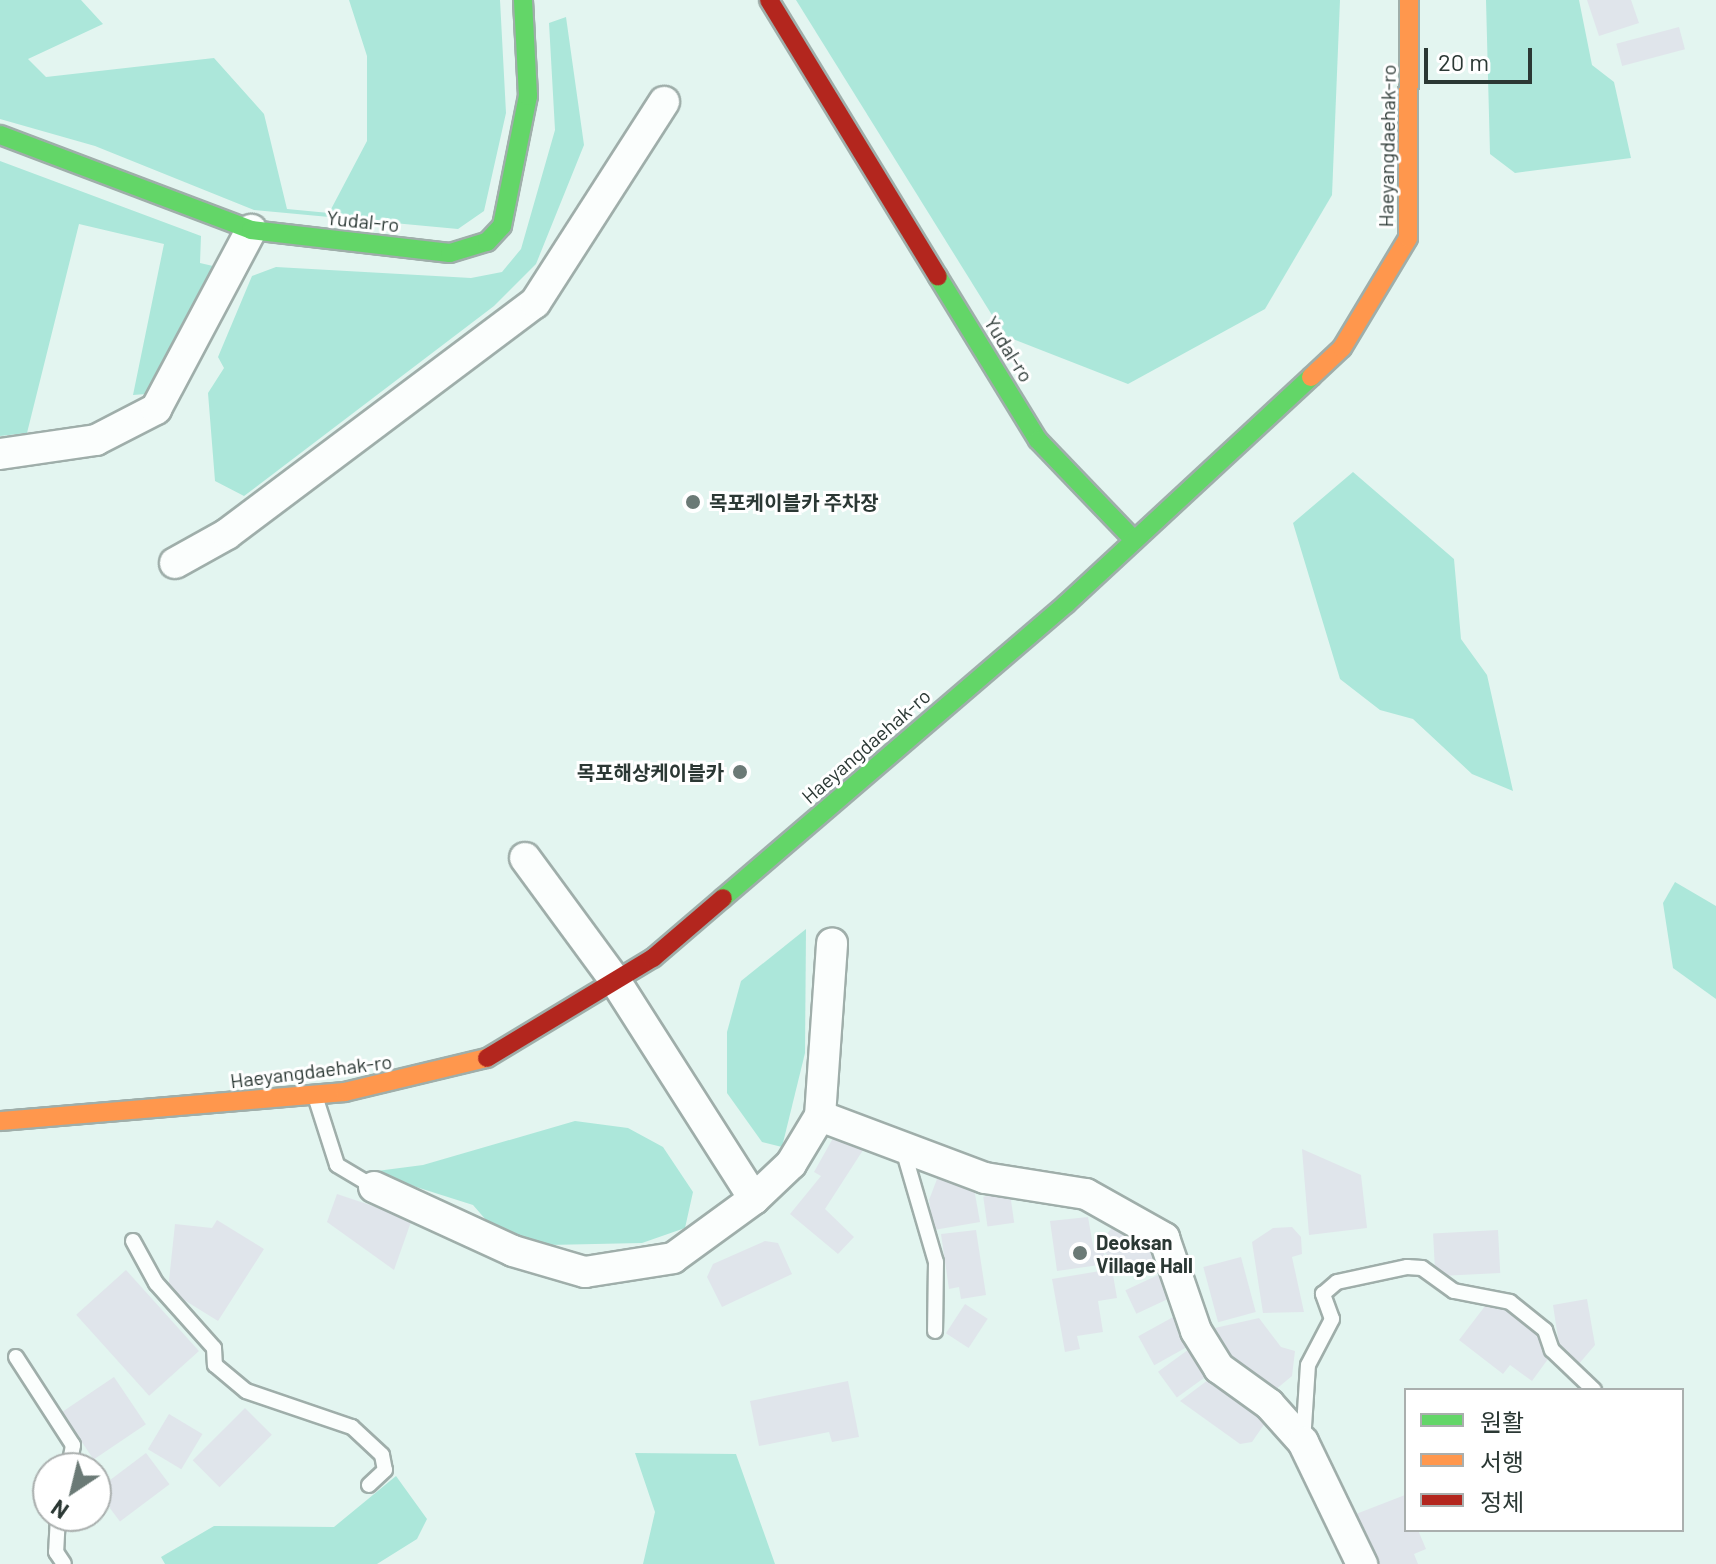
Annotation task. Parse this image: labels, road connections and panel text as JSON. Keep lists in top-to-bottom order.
{
  "streets": {
    "street": ["Haeyangdaehak-ro", "Yudal-ro"]
  },
  "crossings": [
    ["Haeyangdaehak-ro", "Yudal-ro"]
  ],
  "places": ["목포케이블카 주차장", "목포해상케이블카", "Deoksan Village Hall"],
  "legend": ["원활", "서행", "정체"],
  "scale_bar": "20 m",
  "north": "bottom left"
}
